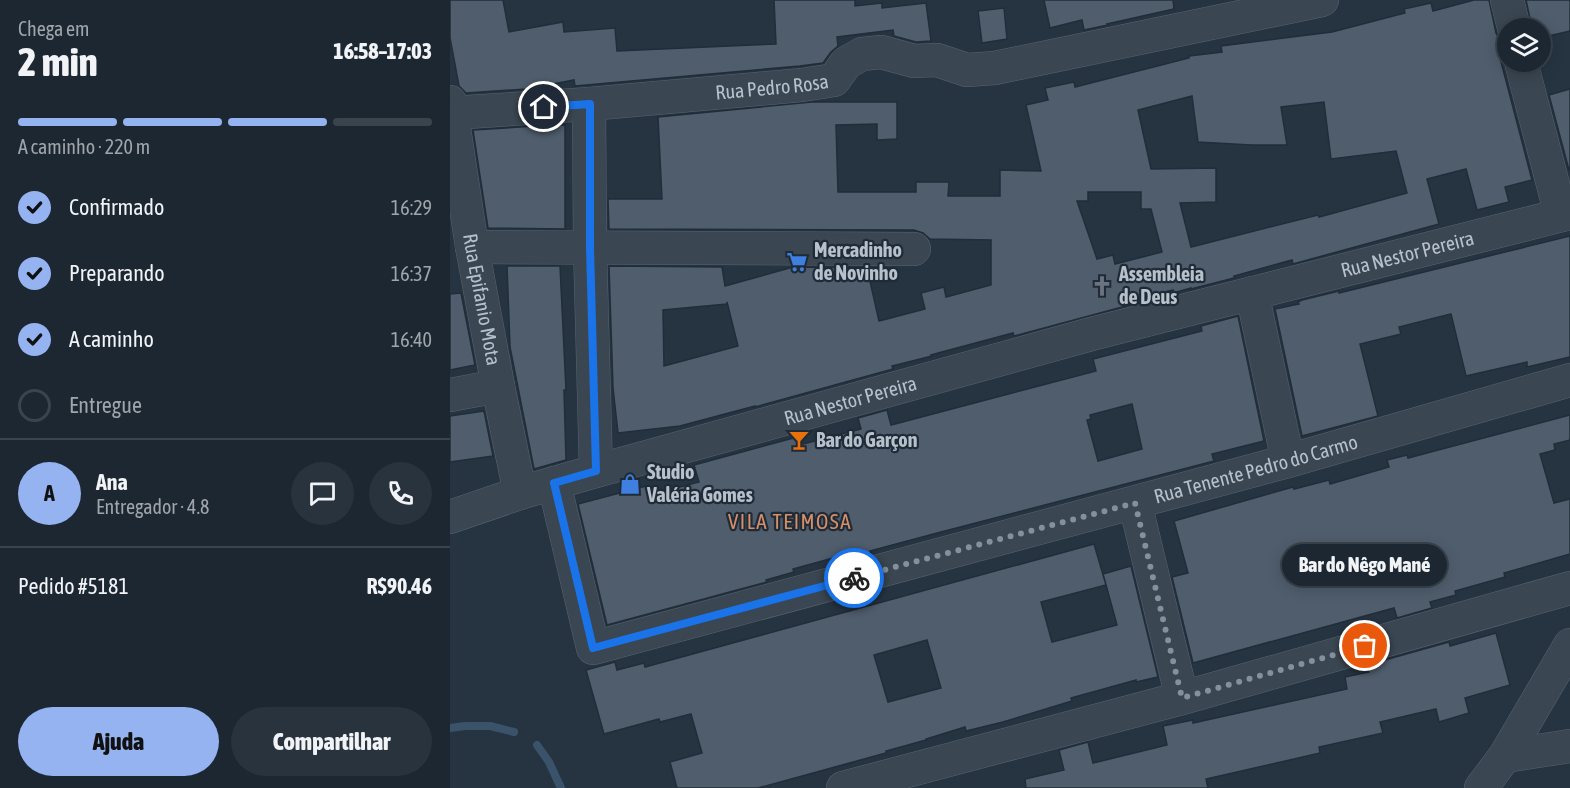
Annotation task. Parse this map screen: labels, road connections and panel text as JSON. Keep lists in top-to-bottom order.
{
  "streets": {
    "street": [
      "Rua Pedro Rosa",
      "Rua Nestor Pereira",
      "Rua Epifanio Mota",
      "Rua Tenente Pedro do Carmo"
    ]
  },
  "crossings": [
    ["Rua Pedro Rosa", "Rua Epifanio Mota"],
    ["Rua Nestor Pereira", "Rua Epifanio Mota"],
    ["Rua Nestor Pereira", "Rua Tenente Pedro do Carmo"]
  ],
  "districts": ["VILA TEIMOSA"],
  "places": {
    "supermarket": ["Mercadinho de Novinho"],
    "church": ["Assembleia de Deus"],
    "bar": ["Bar do Garçon"],
    "shop": ["Studio Valéria Gomes"],
    "other": ["Bar do Nêgo Mané"]
  },
  "page": {
    "heading": ["2 min", "Chega em", "16:58–17:03"],
    "panel": [
      "Ana",
      "Entregador · 4.8",
      "Pedido #5181",
      "R$90.46"
    ],
    "bar": "A caminho · 220 m",
    "list": [
      ["Confirmado", "16:29"],
      ["Preparando", "16:37"],
      ["A caminho", "16:40"],
      "Entregue"
    ],
    "round": "A",
    "bubble": "Bar do Nêgo Mané",
    "buttons": ["Ajuda", "Compartilhar"]
  }
}
